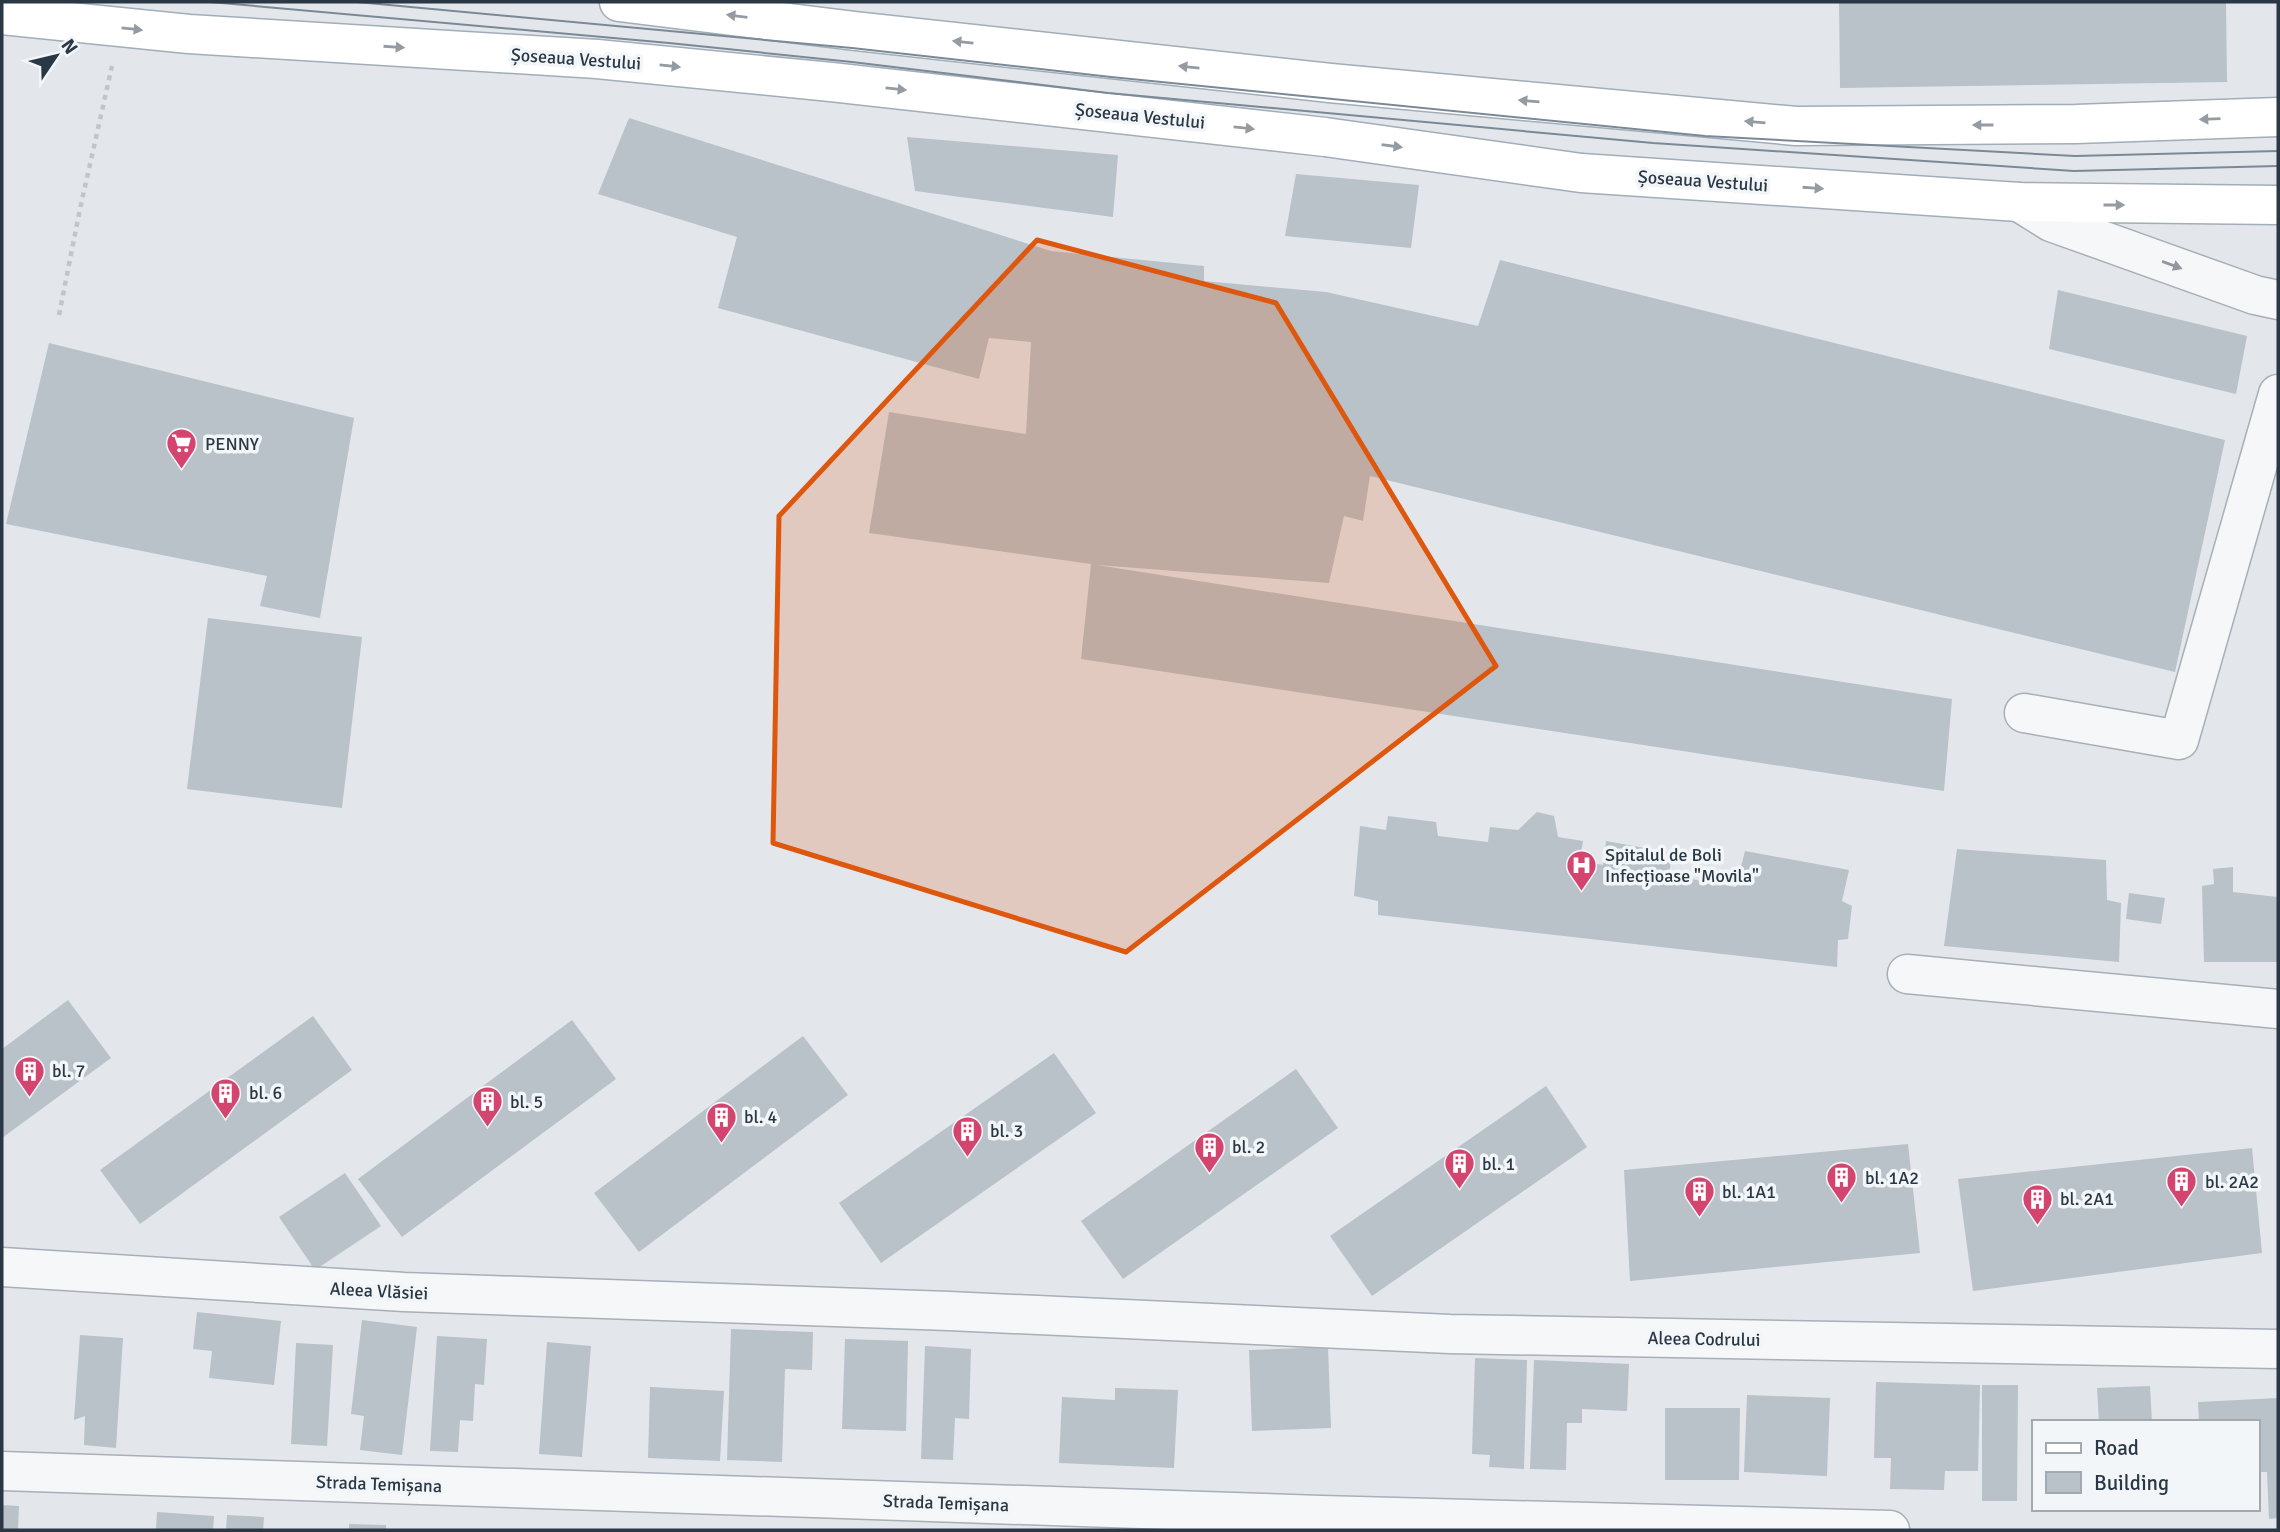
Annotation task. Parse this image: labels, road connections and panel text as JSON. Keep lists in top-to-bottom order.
{
  "streets": {
    "main road": ["Șoseaua Vestului"],
    "street": ["Aleea Vlăsiei", "Aleea Codrului", "Strada Temișana"]
  },
  "crossings": [
    ["Aleea Vlăsiei", "Aleea Codrului"]
  ],
  "places": {
    "supermarket": ["PENNY"],
    "hospital": ["Spitalul de Boli Infecțioase \"Movila\""],
    "building": [
      "bl. 7",
      "bl. 6",
      "bl. 5",
      "bl. 4",
      "bl. 3",
      "bl. 2",
      "bl. 1",
      "bl. 1A2",
      "bl. 2A2",
      "bl. 1A1",
      "bl. 2A1"
    ]
  },
  "legend": ["Road", "Building"],
  "north": "top right"
}
